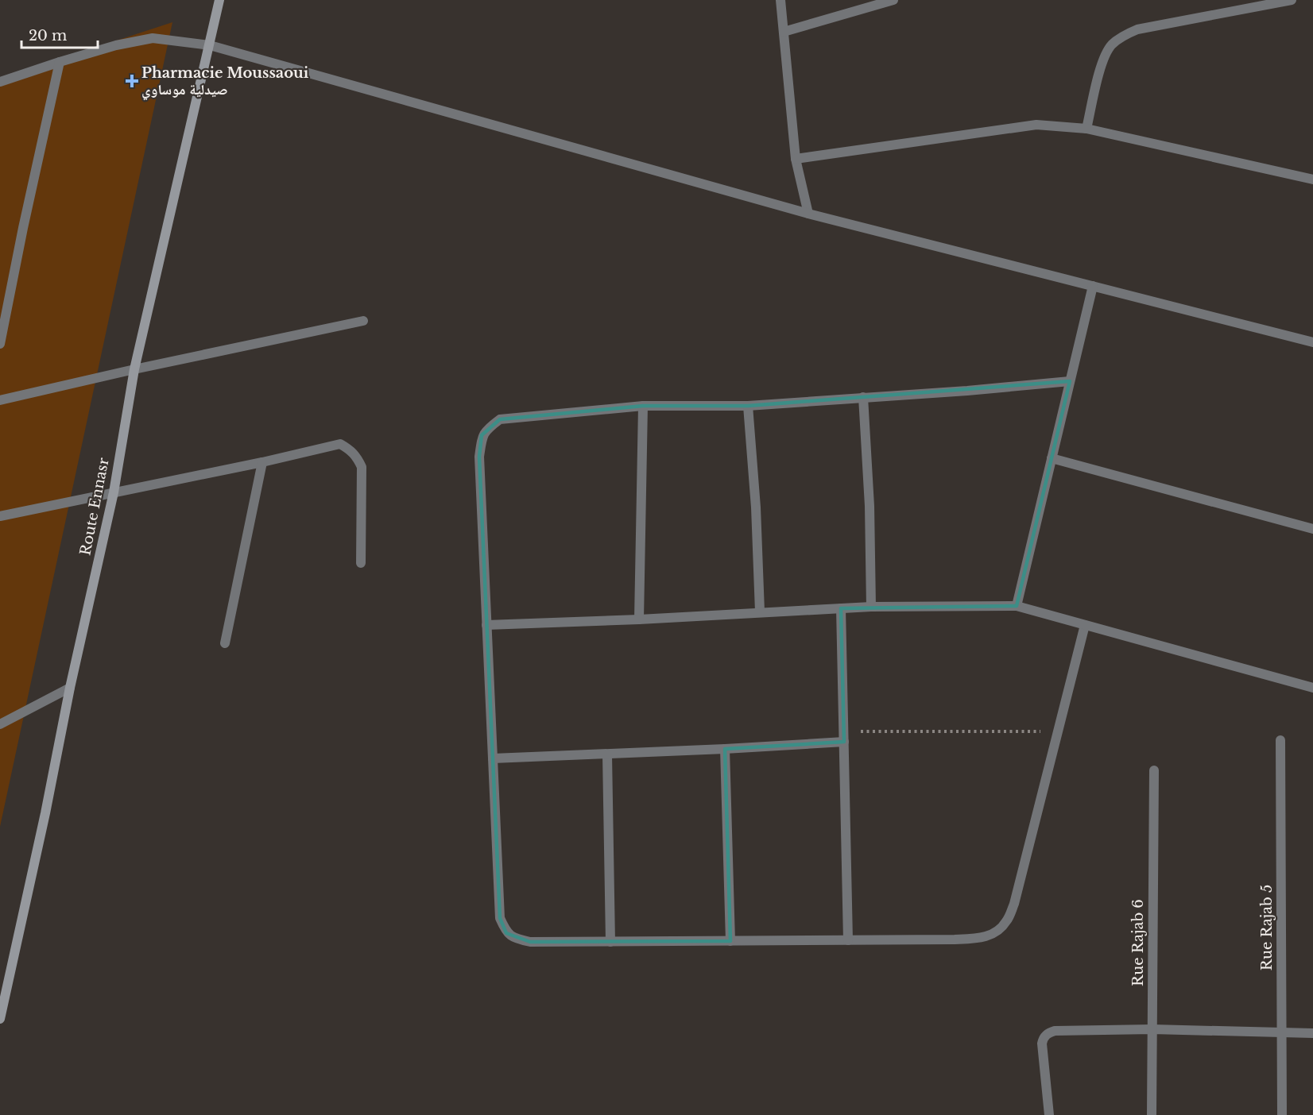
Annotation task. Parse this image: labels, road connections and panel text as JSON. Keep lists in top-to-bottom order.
{
  "streets": {
    "main road": ["Route Ennasr"],
    "street": ["Rue Rajab 5", "Rue Rajab 6"]
  },
  "places": {
    "health": ["Pharmacie Moussaoui صيدلية موساوي"]
  },
  "scale_bar": "20 m"
}
